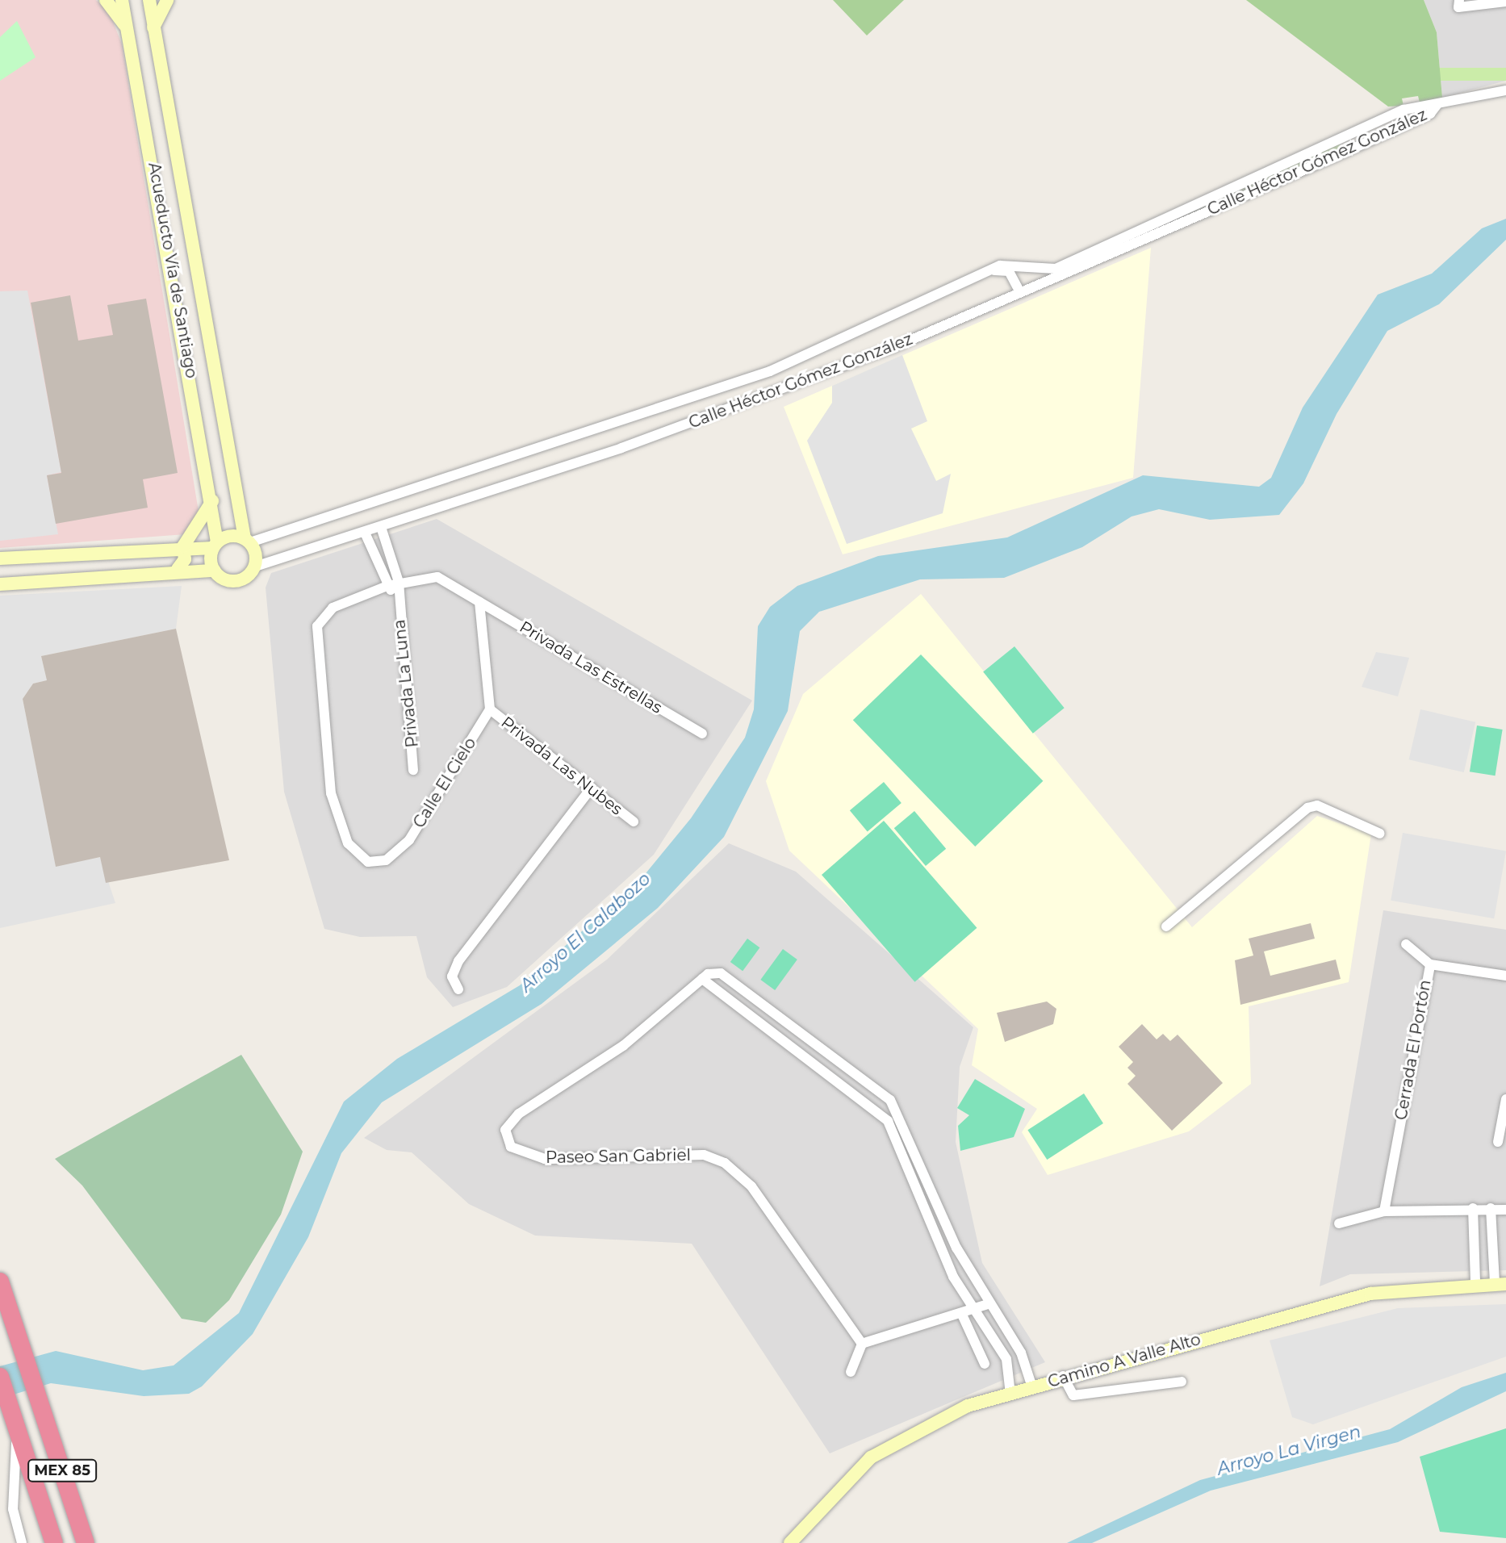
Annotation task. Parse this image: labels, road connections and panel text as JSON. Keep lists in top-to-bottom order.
{
  "streets": {
    "highway": ["MEX 85"],
    "street": [
      "Calle Héctor Gómez González",
      "Acueducto Vía de Santiago",
      "Privada Las Estrellas",
      "Privada La Luna",
      "Privada Las Nubes",
      "Calle El Cielo",
      "Cerrada El Portón",
      "Paseo San Gabriel",
      "Camino A Valle Alto"
    ]
  },
  "crossings": [
    ["Calle Héctor Gómez González", "Acueducto Vía de Santiago"],
    ["Calle Héctor Gómez González", "Privada La Luna"],
    ["Privada Las Estrellas", "Calle El Cielo"],
    ["Privada La Luna", "Calle El Cielo"],
    ["Privada Las Nubes", "Calle El Cielo"]
  ],
  "water": ["Arroyo El Calabozo", "Arroyo La Virgen"]
}
